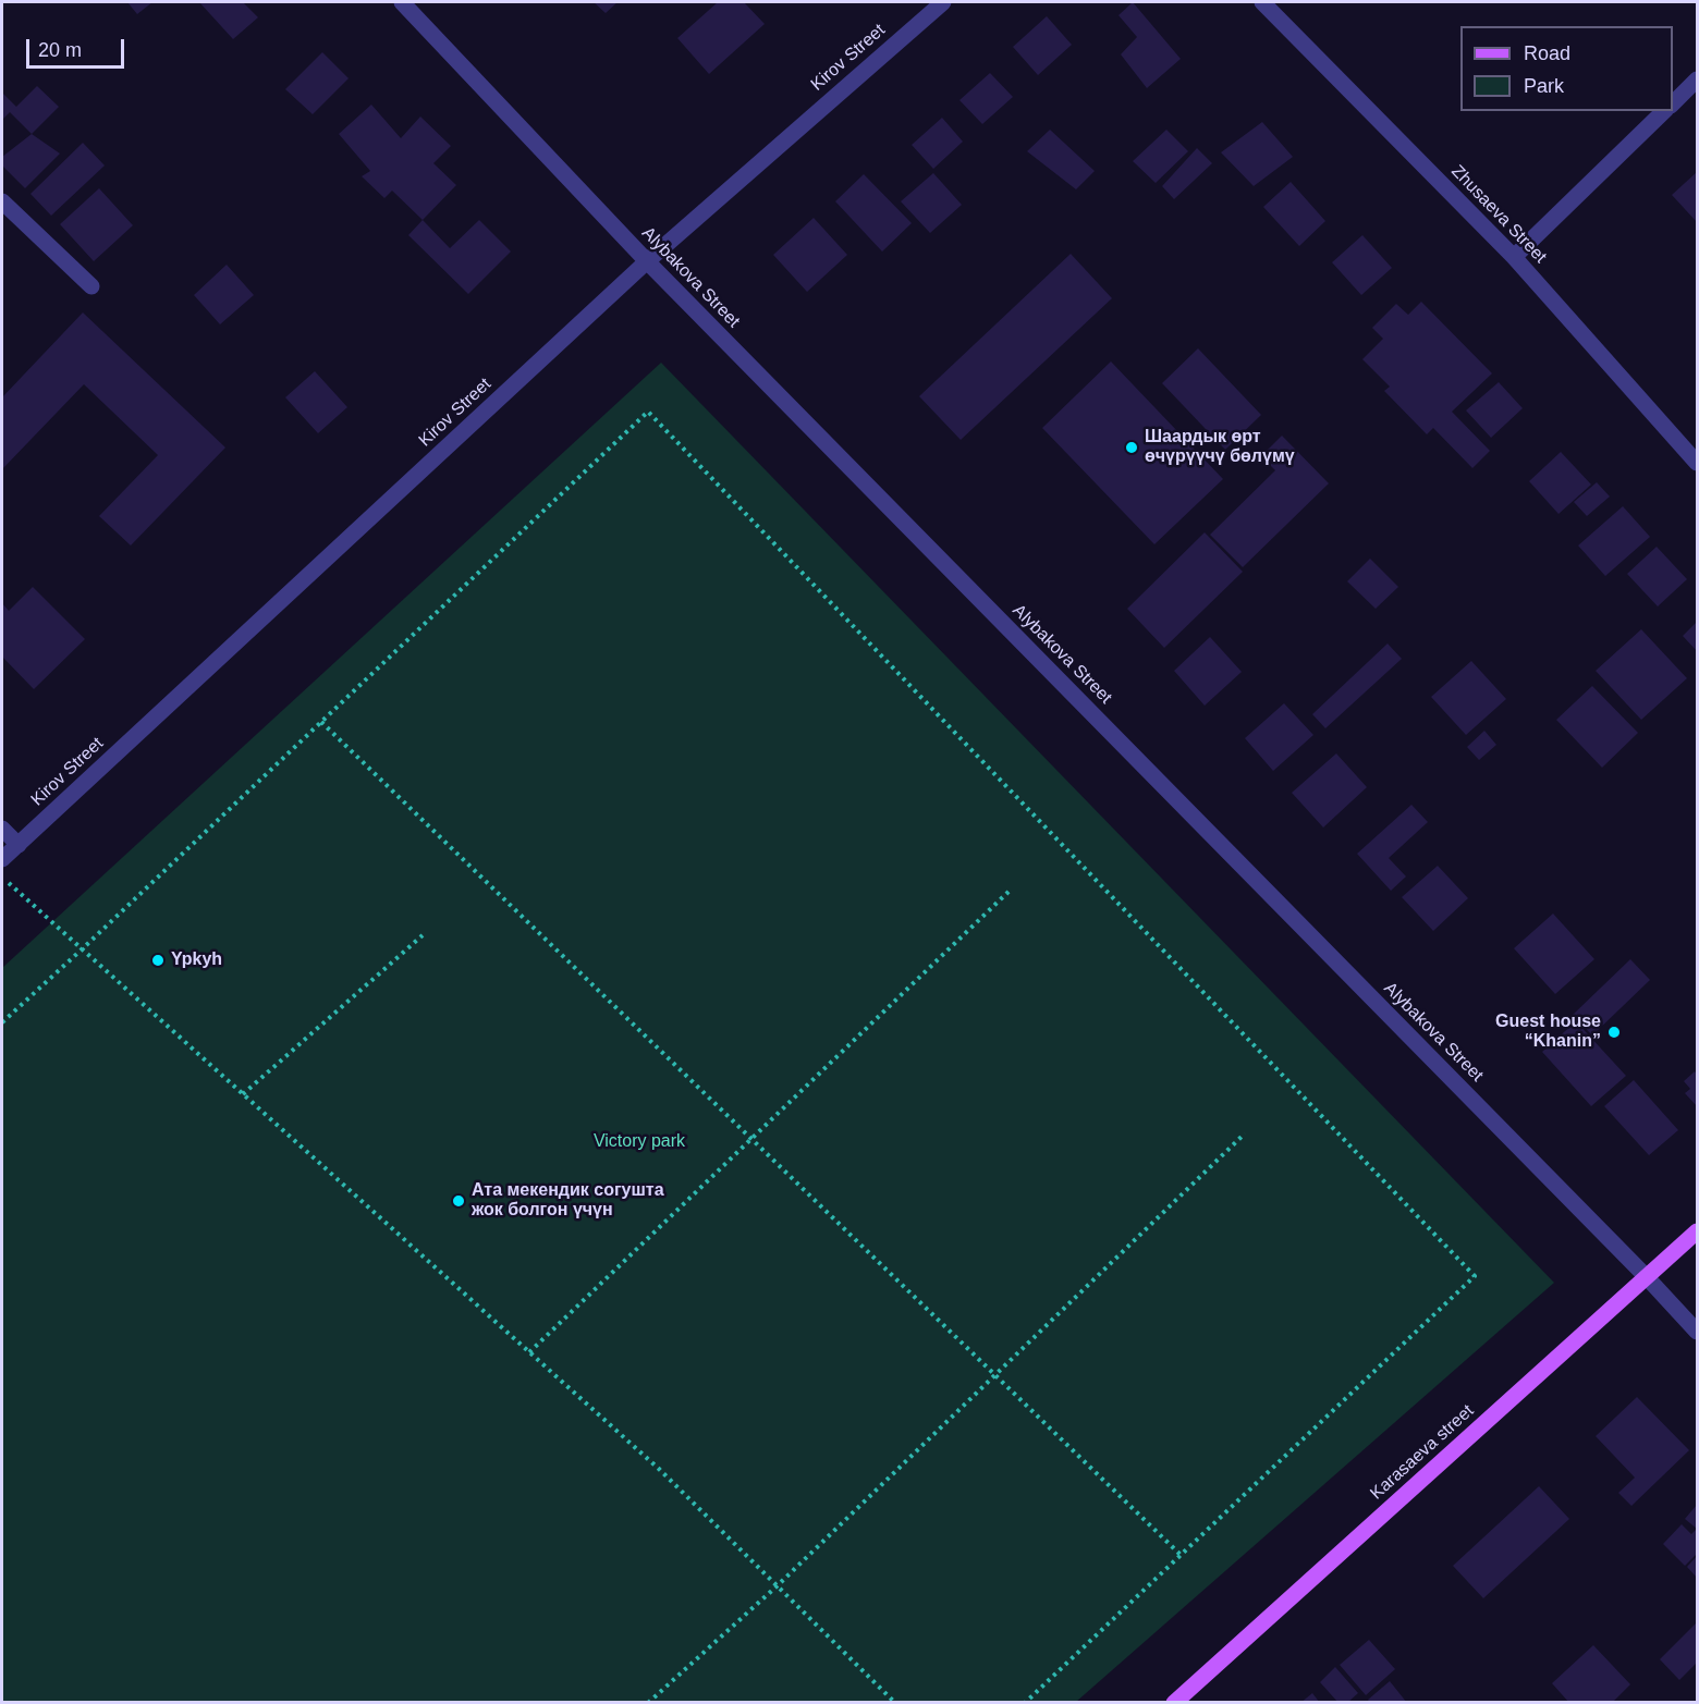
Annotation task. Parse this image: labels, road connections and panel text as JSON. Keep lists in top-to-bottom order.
{
  "streets": {
    "main road": ["Karasaeva street"],
    "street": ["Kirov Street", "Zhusaeva Street", "Alybakova Street"]
  },
  "crossings": [
    ["Kirov Street", "Alybakova Street"],
    ["Alybakova Street", "Karasaeva street"]
  ],
  "parks": ["Victory park"],
  "places": [
    "Шаардык өрт өчүрүүчү бөлүмү",
    "Ypkyh",
    "Guest house “Khanin”",
    "Ата мекендик согушта жок болгон үчүн"
  ],
  "legend": ["Road", "Park"],
  "scale_bar": "20 m"
}
